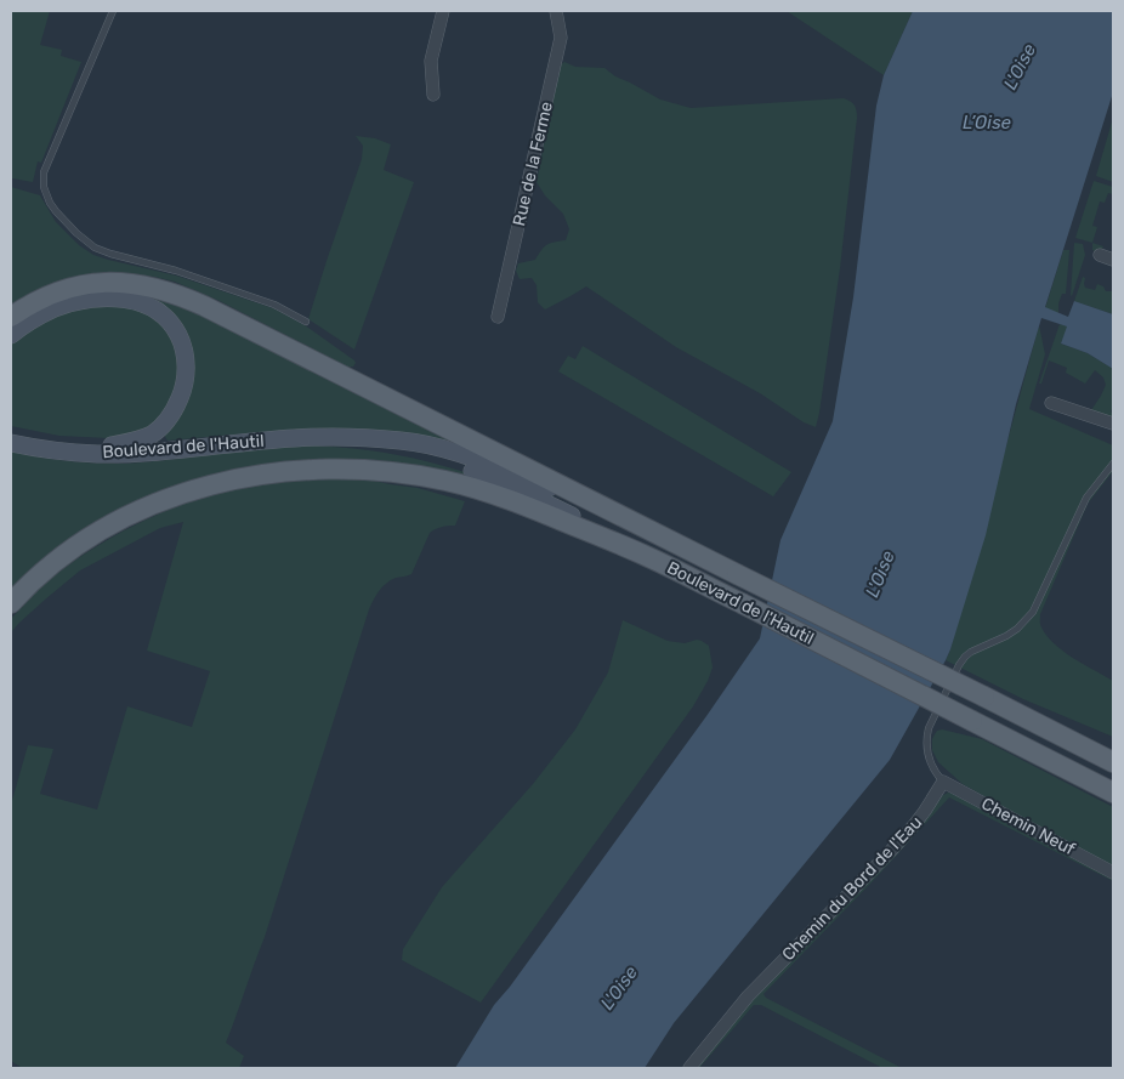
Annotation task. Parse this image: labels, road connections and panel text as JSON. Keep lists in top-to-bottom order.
{
  "streets": {
    "main road": ["Boulevard de l'Hautil"],
    "street": ["Rue de la Ferme", "Chemin Neuf", "Chemin du Bord de l'Eau"]
  },
  "crossings": [
    ["Chemin Neuf", "Chemin du Bord de l'Eau"]
  ],
  "water": ["L'Oise", "L’Oise"]
}
